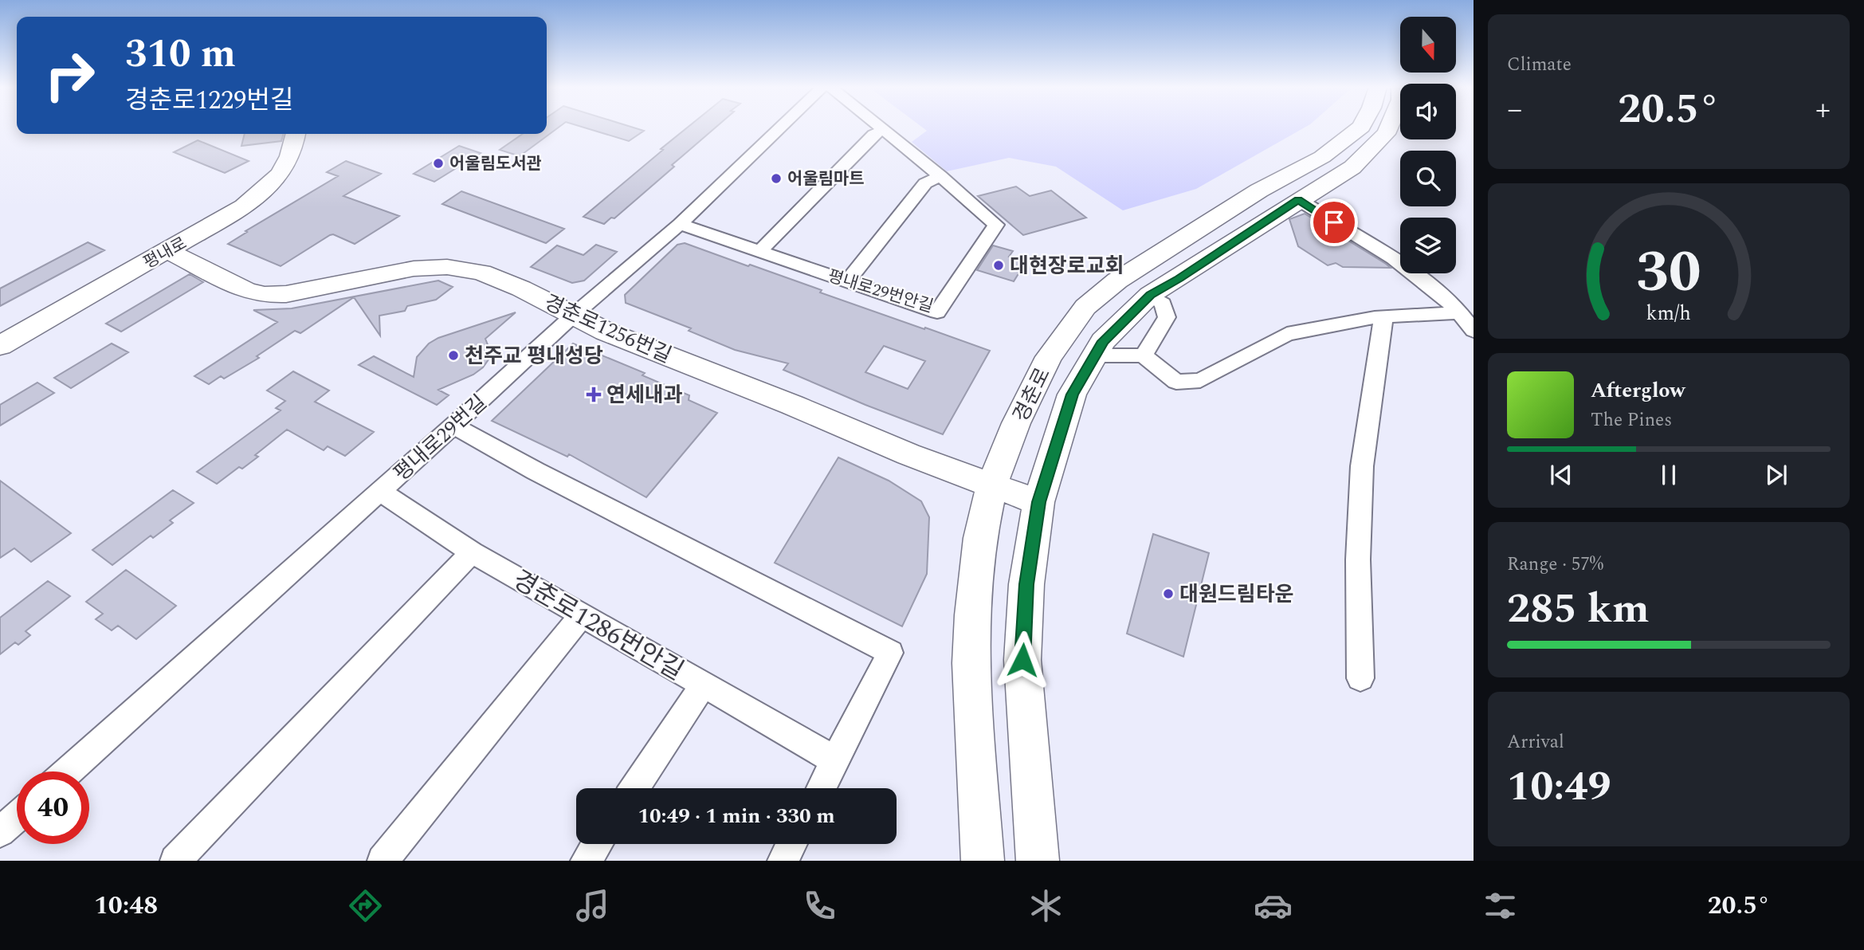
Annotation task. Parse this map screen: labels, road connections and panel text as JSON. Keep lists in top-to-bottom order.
{
  "streets": {
    "street": [
      "평내로",
      "평내로29번안길",
      "경춘로1256번길",
      "경춘로",
      "평내로29번길",
      "경춘로1286번안길"
    ]
  },
  "crossings": [
    ["평내로", "경춘로1256번길"],
    ["평내로29번안길", "평내로29번길"],
    ["경춘로1256번길", "경춘로"],
    ["경춘로1256번길", "평내로29번길"],
    ["평내로29번길", "경춘로1286번안길"]
  ],
  "places": {
    "other": [
      "어울림도서관",
      "어울림마트",
      "대현장로교회",
      "천주교 평내성당",
      "대원드림타운"
    ],
    "health": ["연세내과"]
  },
  "north": "bottom",
  "page": {
    "tile": [
      "Climate",
      ["Range · 57%", "285 km"],
      ["Arrival", "10:49"]
    ],
    "turn": ["310 m", "경춘로1229번길"],
    "heat": ["−", "20.5°", "+"],
    "song": ["Afterglow", "The Pines"],
    "limit": "40",
    "trip": "10:49 · 1 min · 330 m",
    "tabs": ["10:48", "20.5°"],
    "gauge": ["30", "km/h"]
  }
}
